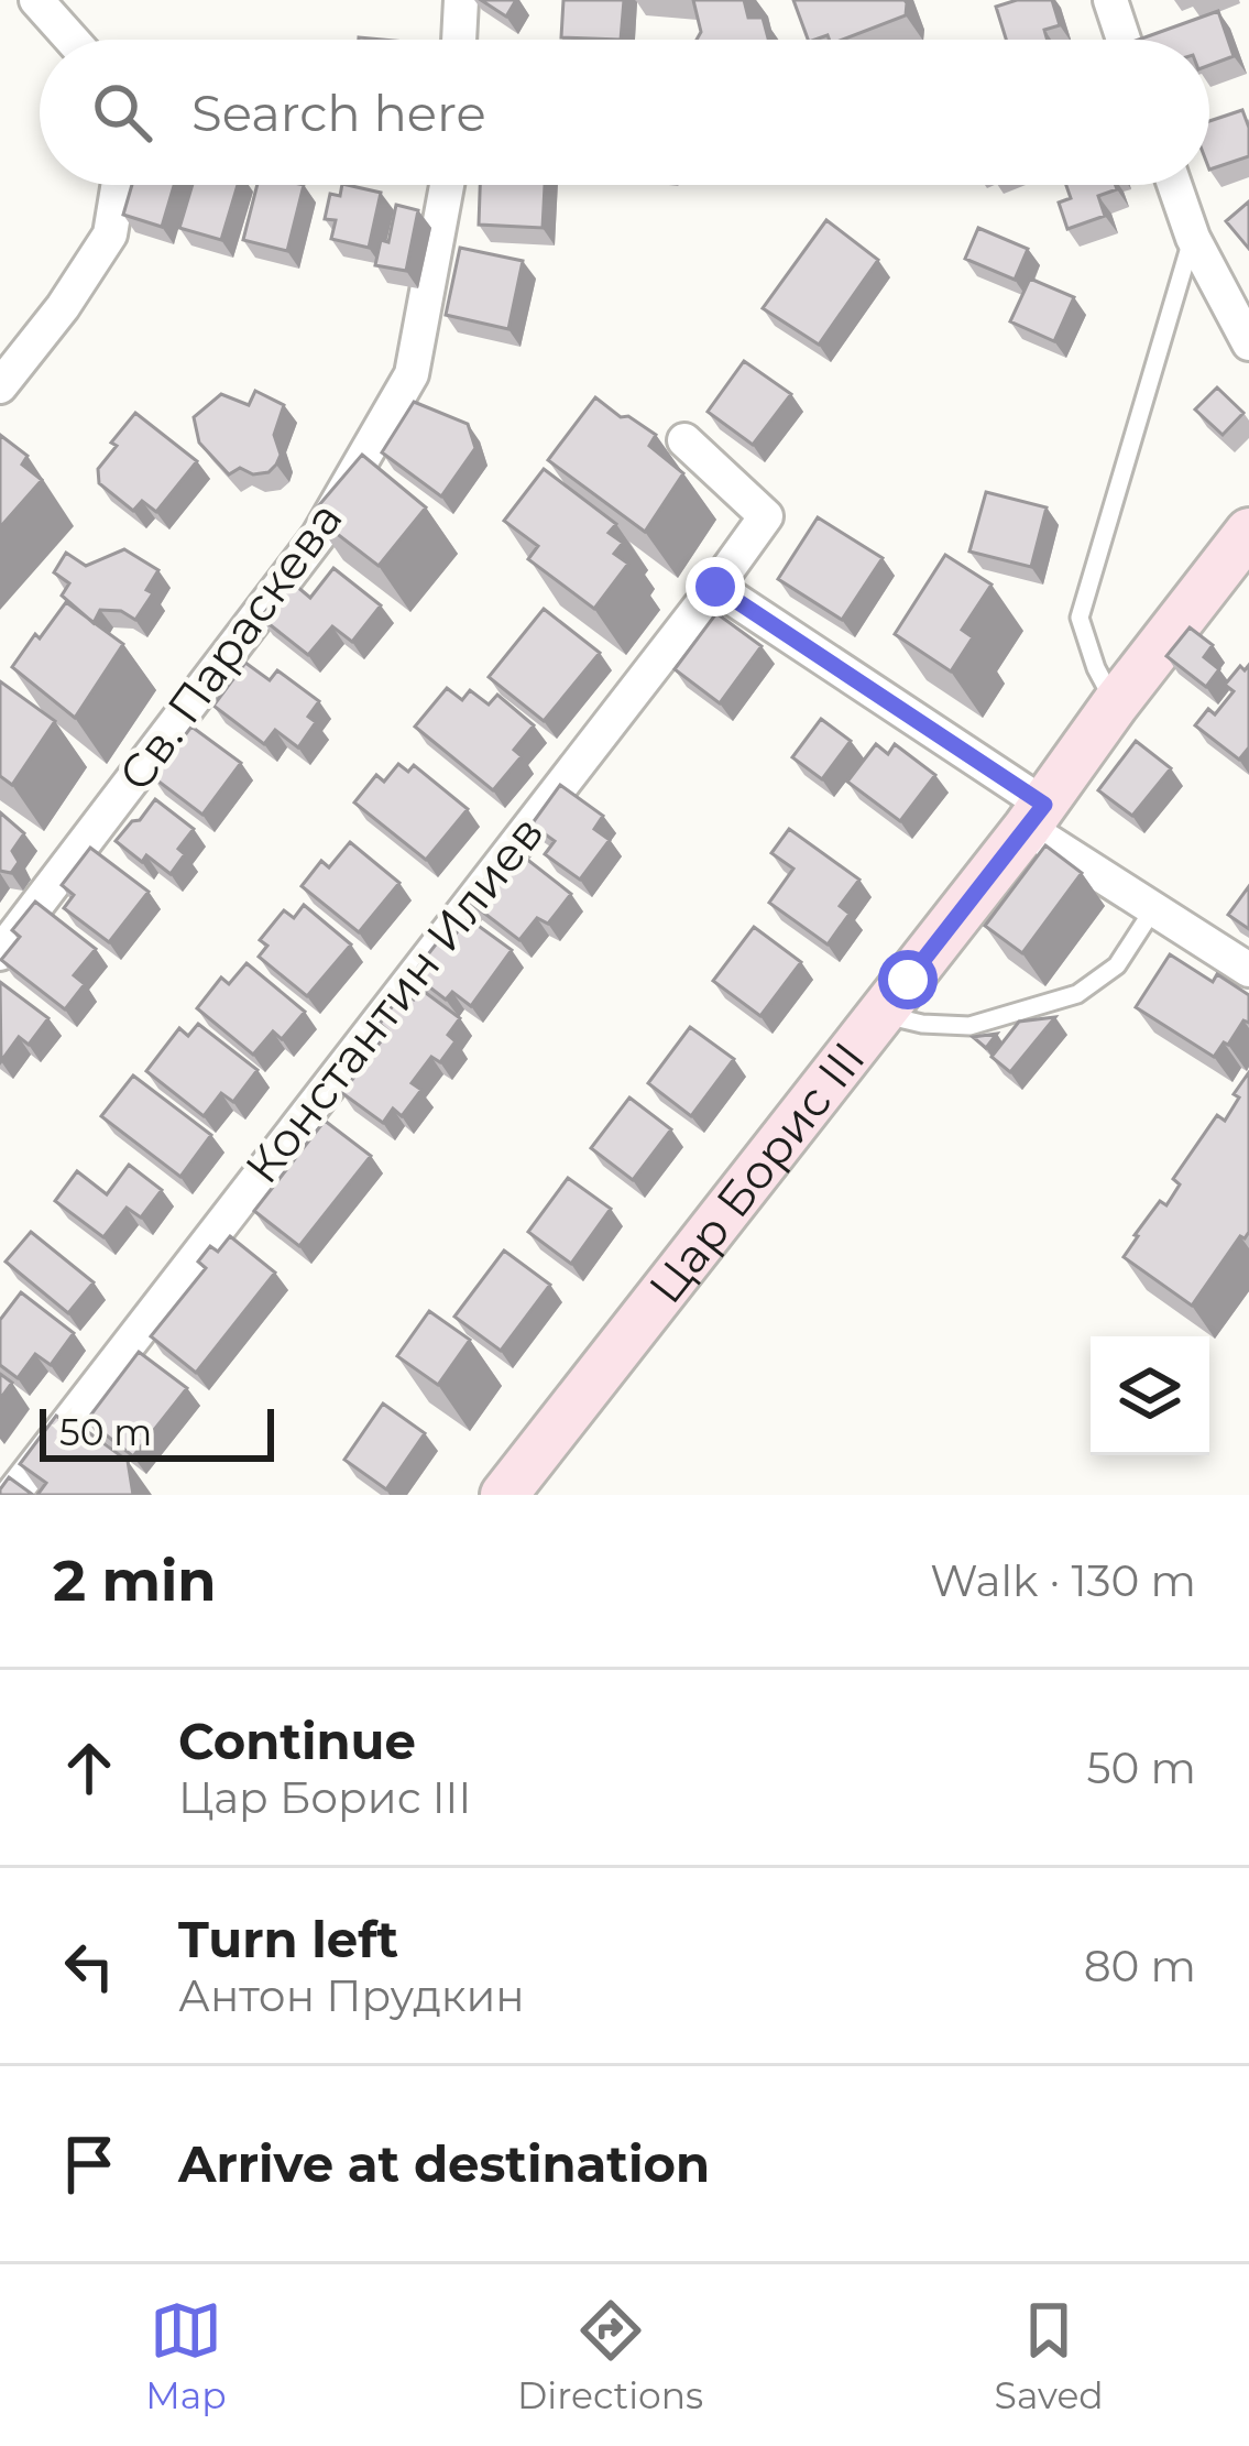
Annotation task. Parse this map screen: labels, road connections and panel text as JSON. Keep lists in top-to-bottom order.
{
  "streets": {
    "street": ["Св. Параскева", "Константин Илиев", "Цар Борис III"]
  },
  "scale_bar": "50 m",
  "page": {
    "search": "Search here",
    "scale": "50 m",
    "heading": ["2 min", "Walk · 130 m"],
    "list": [
      ["Continue", "Цар Борис III", "50 m"],
      ["Turn left", "Антон Прудкин", "80 m"],
      "Arrive at destination"
    ],
    "nav": ["Map", "Directions", "Saved"]
  }
}
